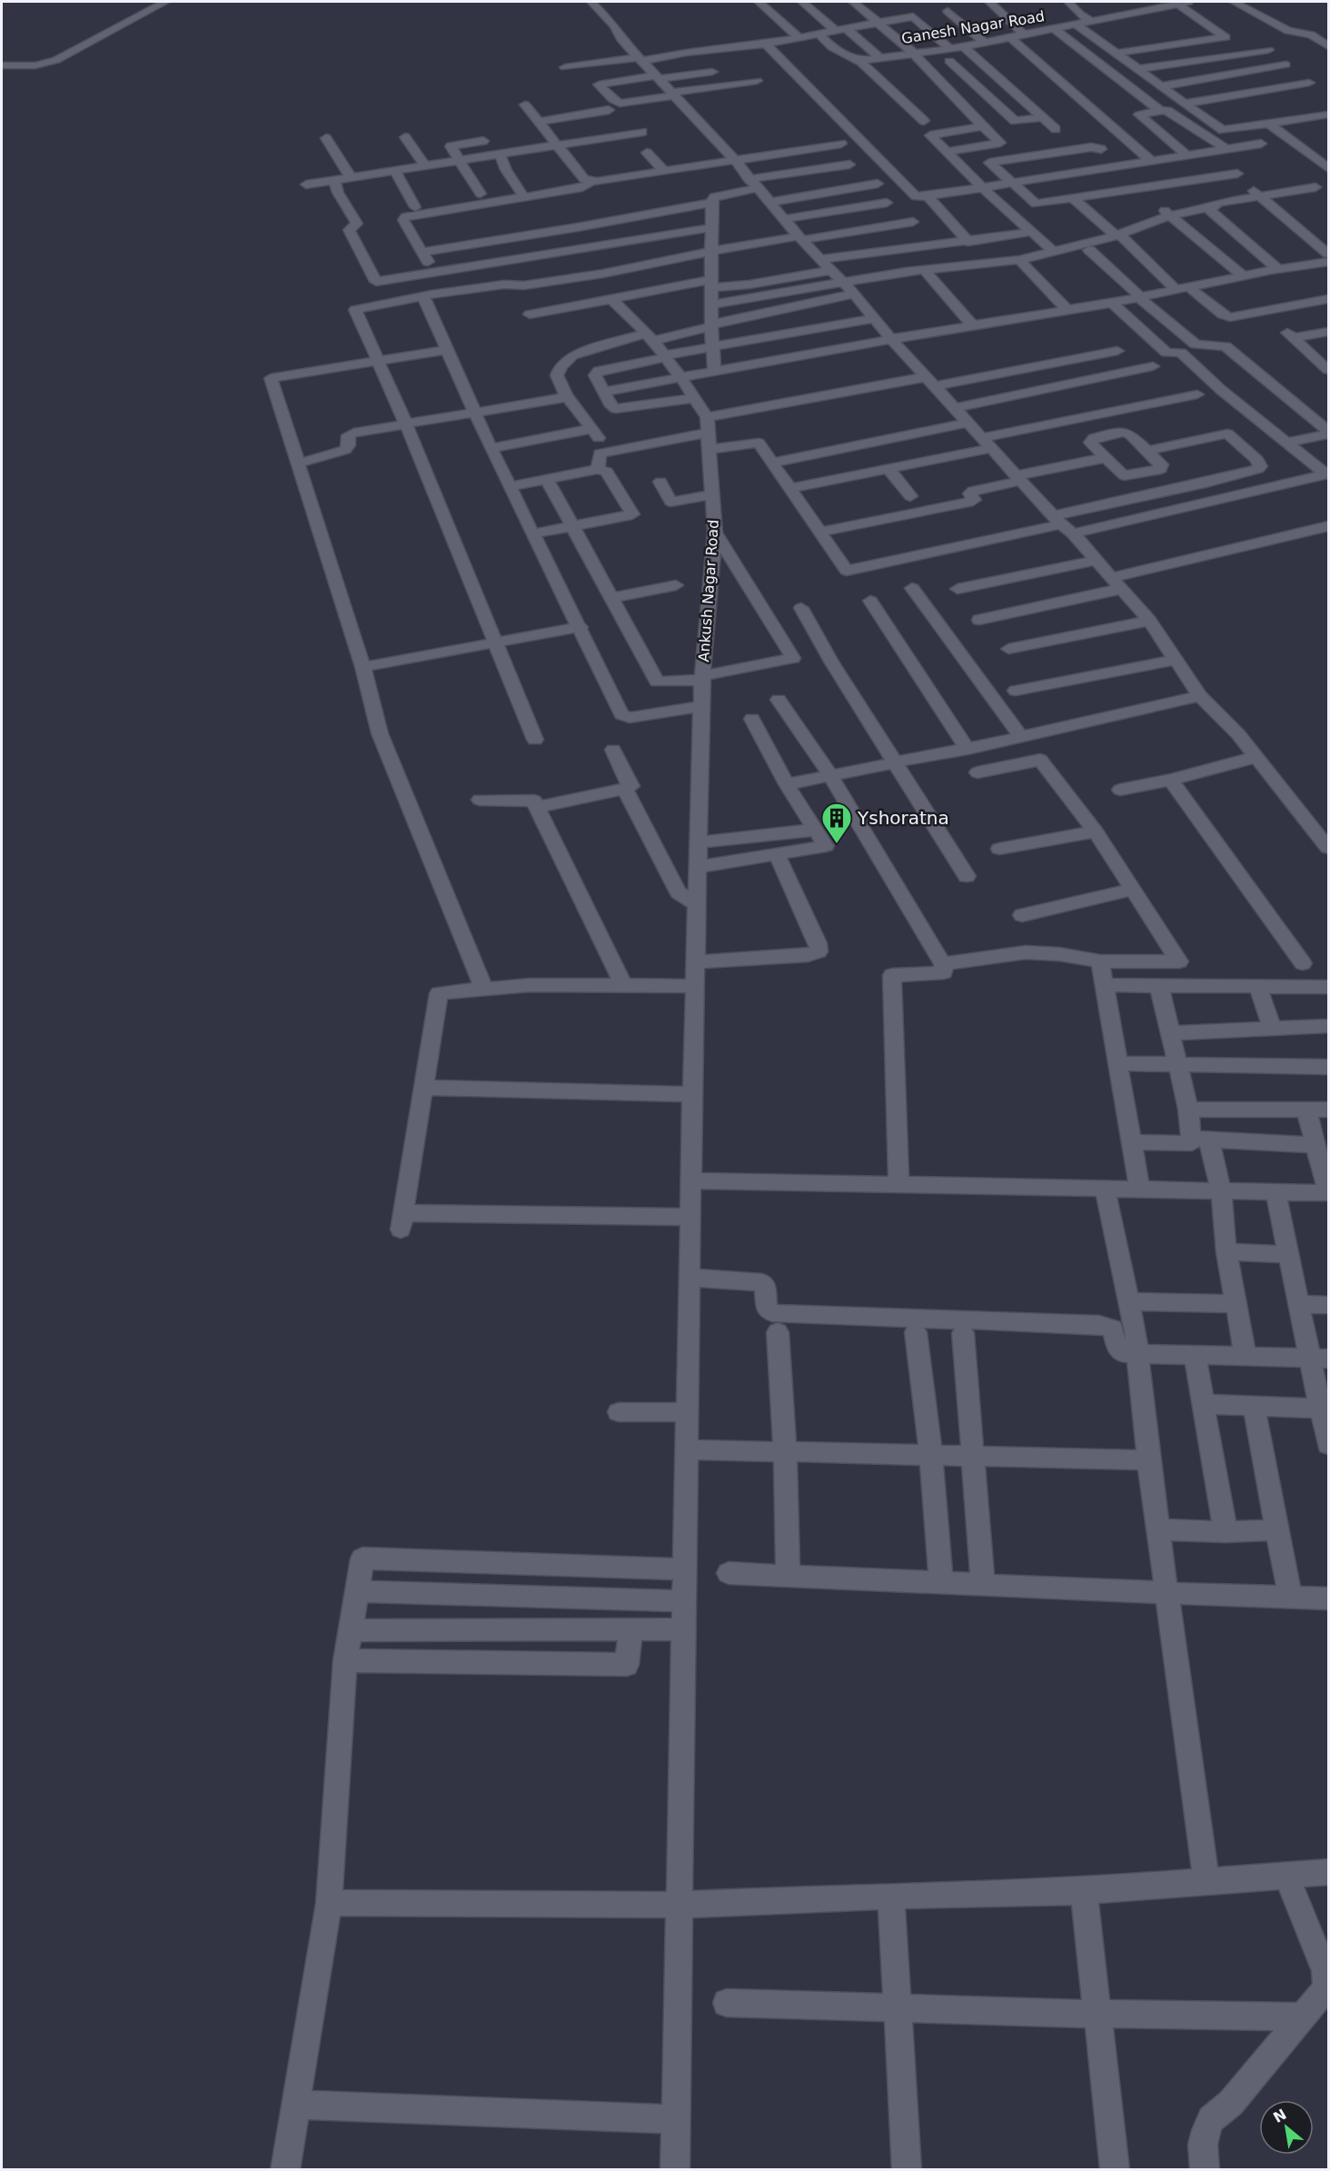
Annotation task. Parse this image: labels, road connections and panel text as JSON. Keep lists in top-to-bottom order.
{
  "streets": {
    "street": ["Ganesh Nagar Road", "Ankush Nagar Road"]
  },
  "places": {
    "building": ["Yshoratna"]
  },
  "north": "top left"
}
